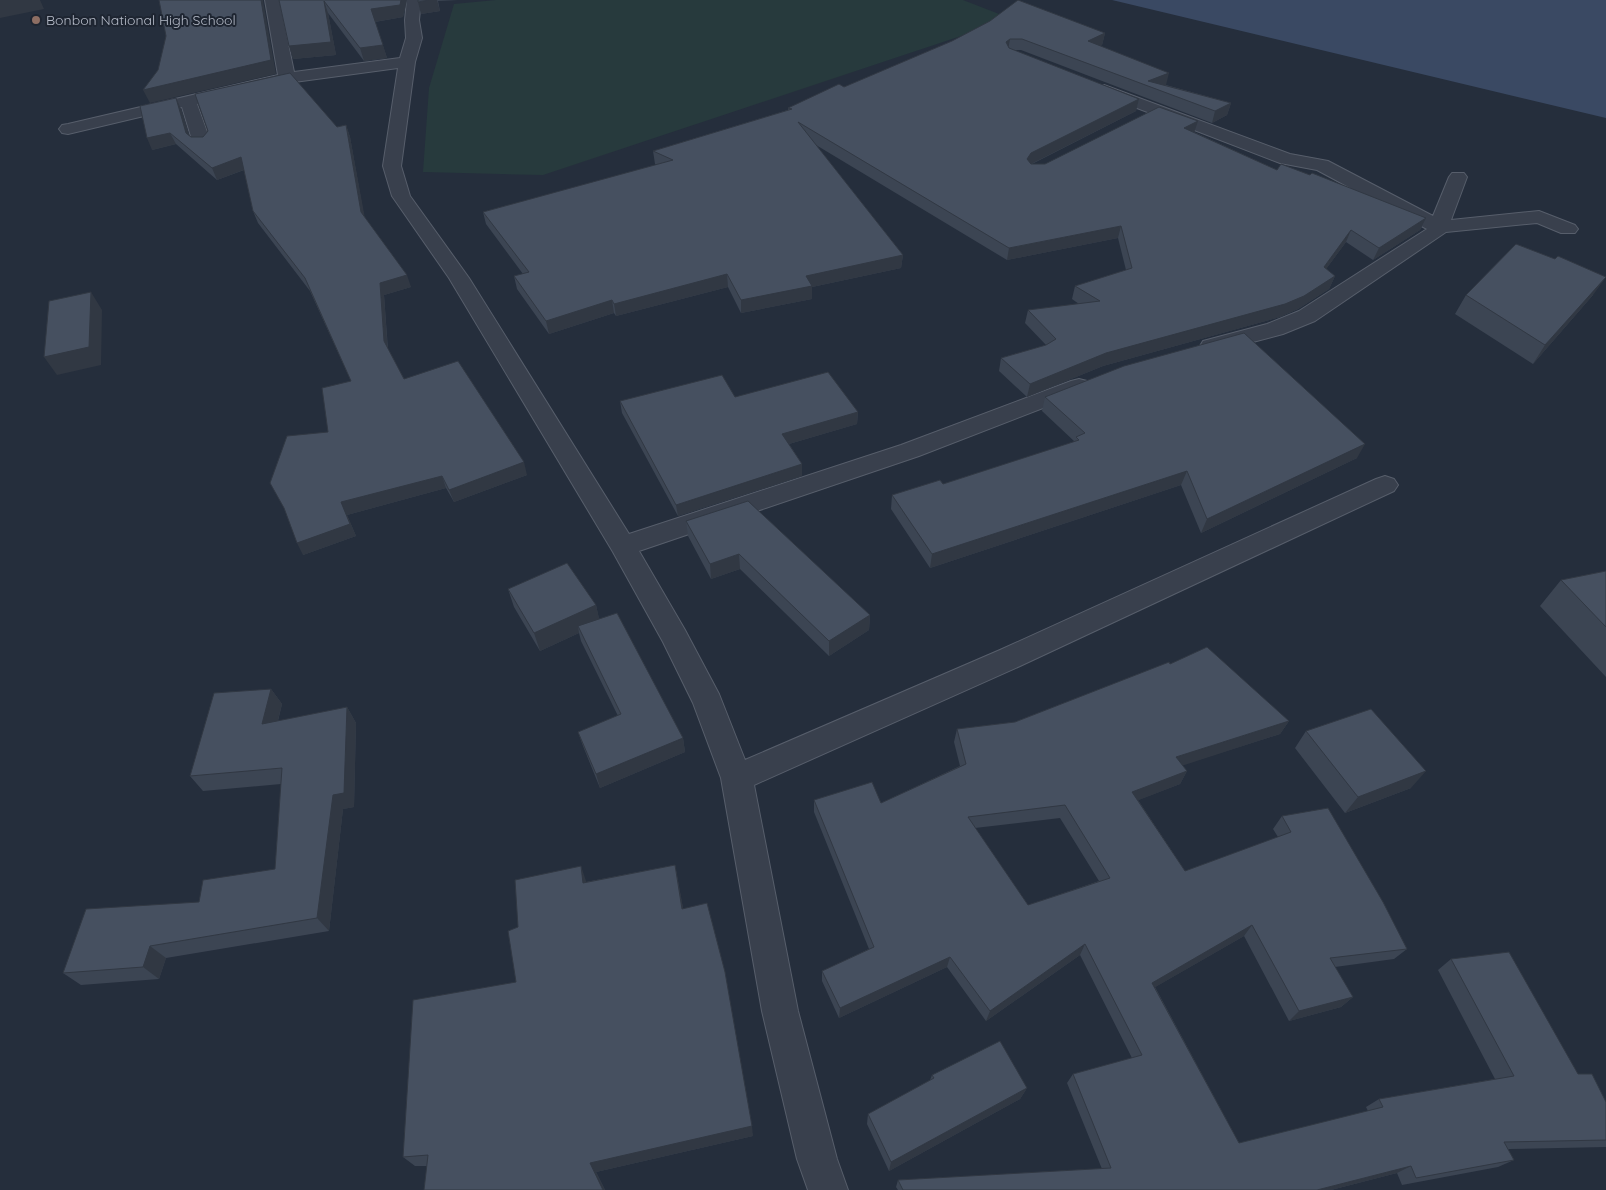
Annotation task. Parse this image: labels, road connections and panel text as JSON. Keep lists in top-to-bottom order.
{
  "places": ["Bonbon National High School"]
}
